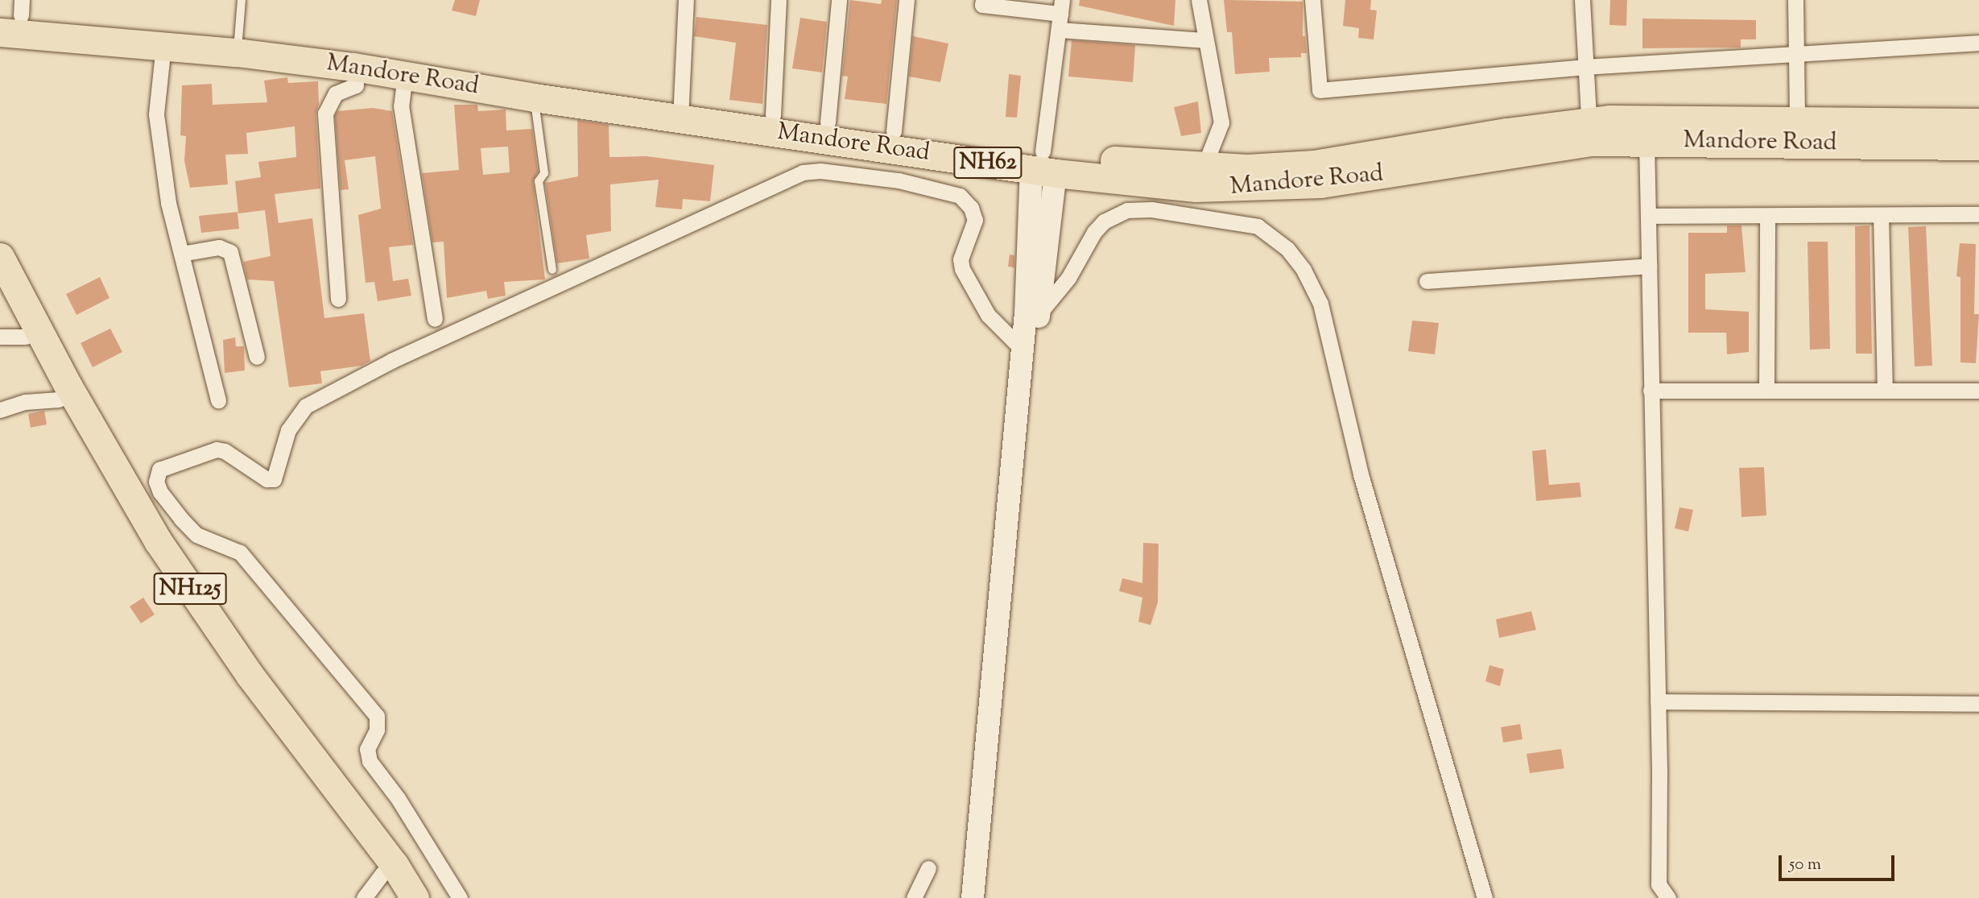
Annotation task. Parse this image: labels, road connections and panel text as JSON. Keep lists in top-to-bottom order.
{
  "streets": {
    "highway": ["Mandore Road", "NH62", "NH125"]
  },
  "scale_bar": "50 m"
}
